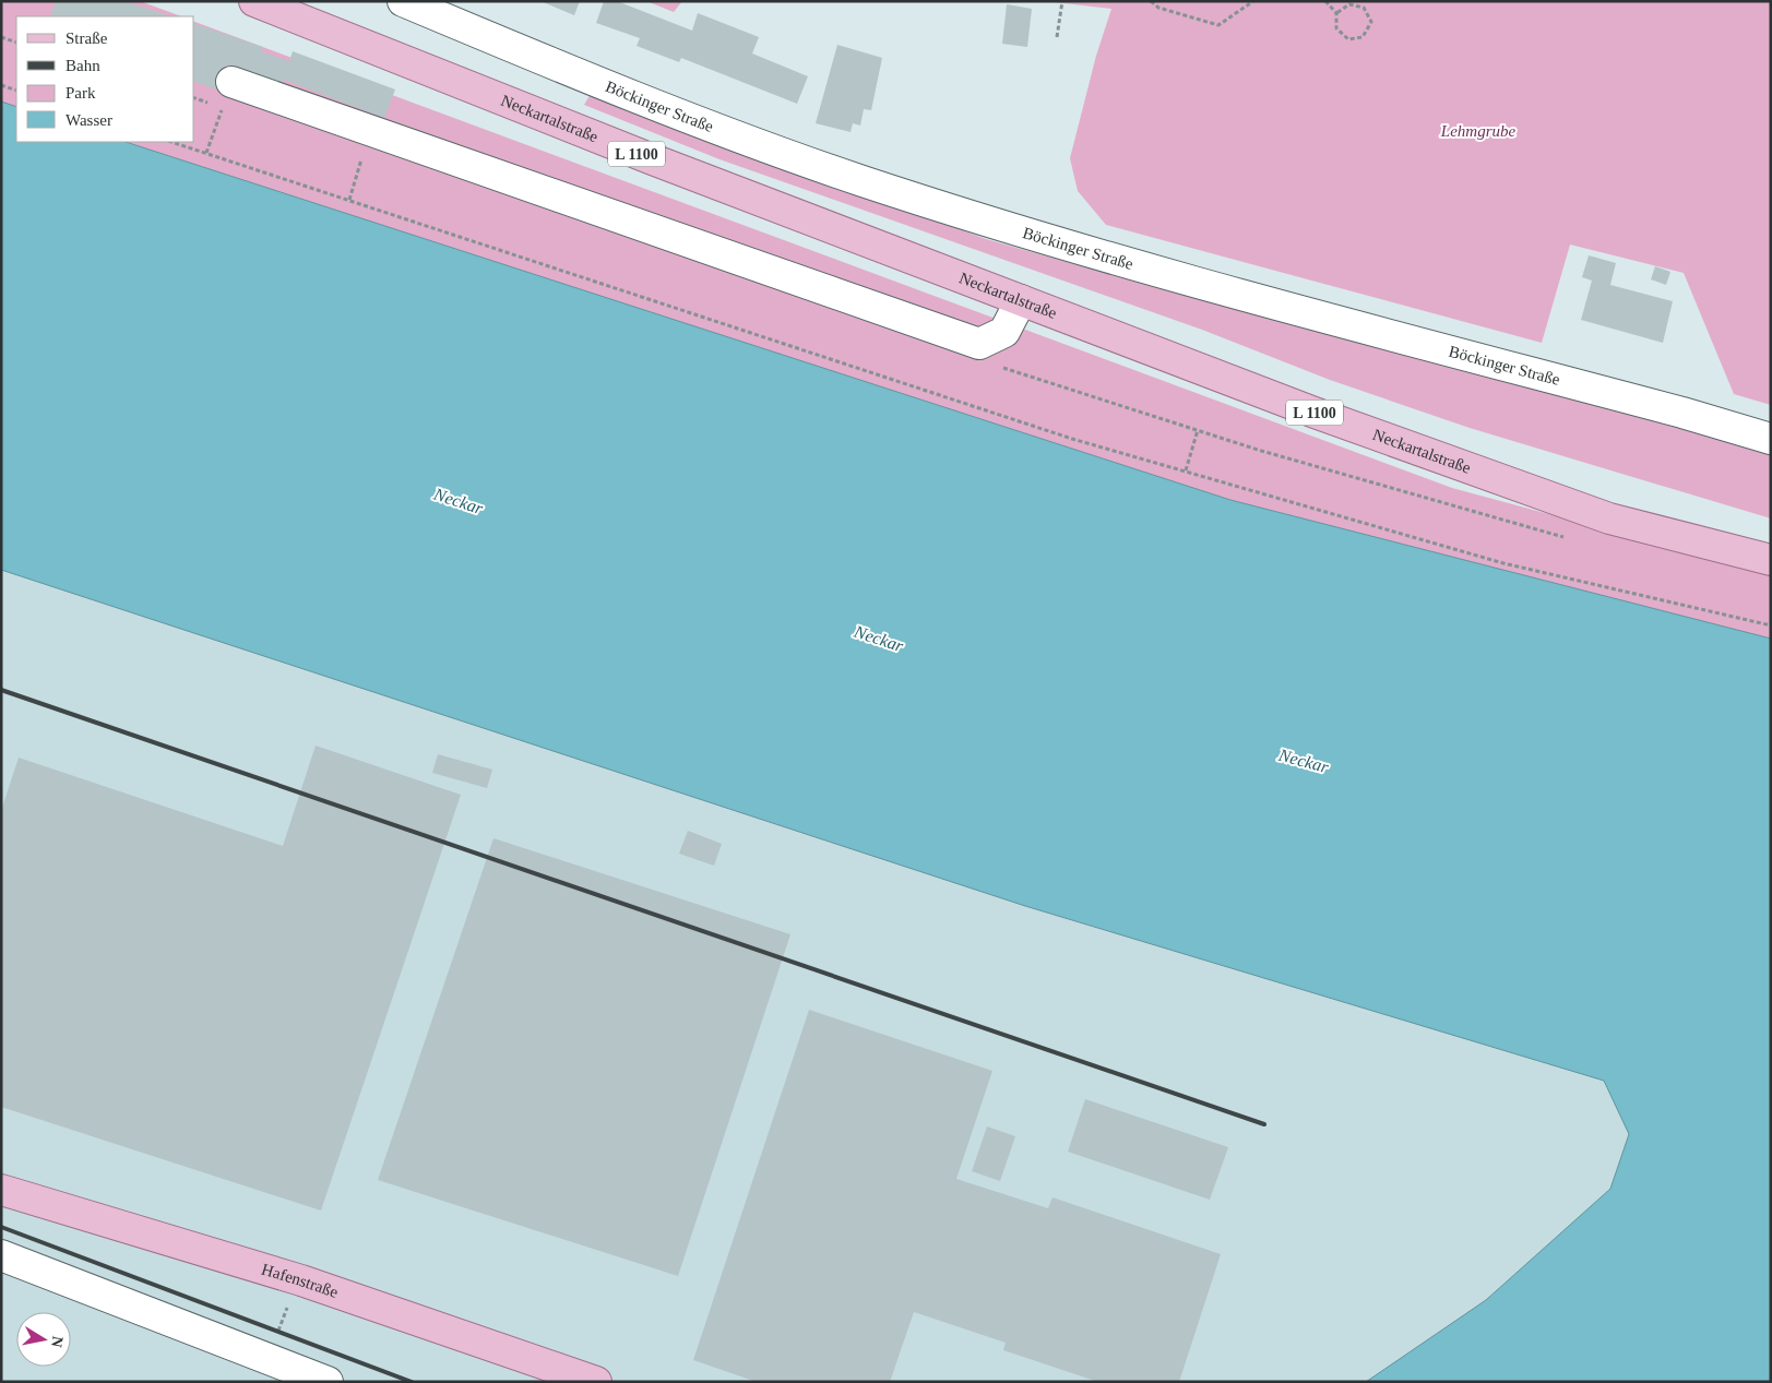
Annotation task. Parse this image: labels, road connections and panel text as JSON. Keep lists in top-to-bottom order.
{
  "streets": {
    "main road": ["Neckartalstraße", "L 1100", "Hafenstraße"],
    "street": ["Böckinger Straße"]
  },
  "water": ["Neckar"],
  "parks": ["Lehmgrube"],
  "legend": [
    "Straße",
    "Bahn",
    "Park",
    "Wasser"
  ],
  "north": "right"
}
